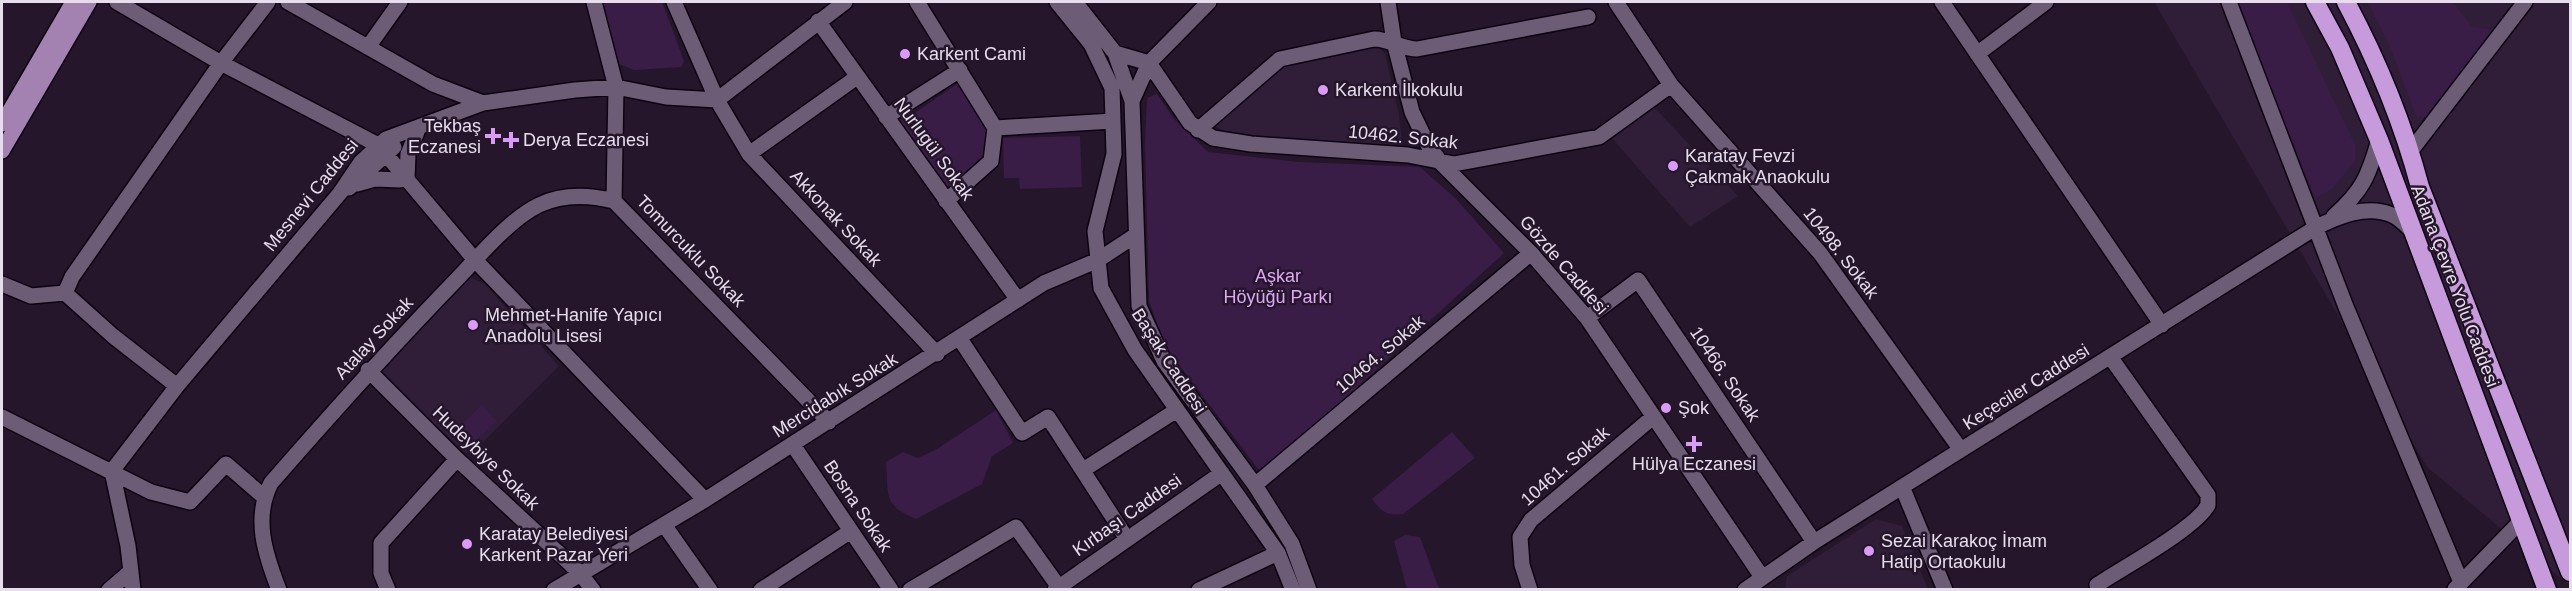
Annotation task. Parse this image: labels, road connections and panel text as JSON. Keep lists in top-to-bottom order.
{
  "streets": {
    "highway": ["Adana Çevre Yolu Caddesi"],
    "street": [
      "10462. Sokak",
      "Nurlugül Sokak",
      "Mesnevi Caddesi",
      "Akkonak Sokak",
      "Tomurcuklu Sokak",
      "10498. Sokak",
      "Gözde Caddesi",
      "Atalay Sokak",
      "10464. Sokak",
      "Başak Caddesi",
      "10466. Sokak",
      "Keçeciler Caddesi",
      "Mercidabık Sokak",
      "Hudeybiye Sokak",
      "10461. Sokak",
      "Bosna Sokak",
      "Kırbaşı Caddesi"
    ]
  },
  "crossings": [
    ["10462. Sokak", "10498. Sokak"],
    ["10462. Sokak", "Gözde Caddesi"],
    ["Nurlugül Sokak", "Mercidabık Sokak"],
    ["Mesnevi Caddesi", "Akkonak Sokak"],
    ["Mesnevi Caddesi", "Tomurcuklu Sokak"],
    ["Akkonak Sokak", "Mercidabık Sokak"],
    ["Tomurcuklu Sokak", "Atalay Sokak"],
    ["Tomurcuklu Sokak", "Mercidabık Sokak"],
    ["10498. Sokak", "Keçeciler Caddesi"],
    ["Gözde Caddesi", "10464. Sokak"],
    ["Gözde Caddesi", "10466. Sokak"],
    ["Gözde Caddesi", "Keçeciler Caddesi"],
    ["Gözde Caddesi", "10461. Sokak"],
    ["Atalay Sokak", "Hudeybiye Sokak"],
    ["10464. Sokak", "Başak Caddesi"],
    ["Başak Caddesi", "Mercidabık Sokak"],
    ["Başak Caddesi", "Kırbaşı Caddesi"],
    ["10466. Sokak", "Keçeciler Caddesi"],
    ["Mercidabık Sokak", "Hudeybiye Sokak"],
    ["Mercidabık Sokak", "Bosna Sokak"]
  ],
  "parks": ["Aşkar Höyüğü Parkı"],
  "places": {
    "other": [
      "Karkent Cami",
      "Karkent İlkokulu",
      "Karatay Fevzi Çakmak Anaokulu",
      "Mehmet-Hanife Yapıcı Anadolu Lisesi",
      "Şok",
      "Karatay Belediyesi Karkent Pazar Yeri",
      "Sezai Karakoç İmam Hatip Ortaokulu"
    ],
    "health": ["Tekbaş Eczanesi", "Derya Eczanesi", "Hülya Eczanesi"]
  }
}
